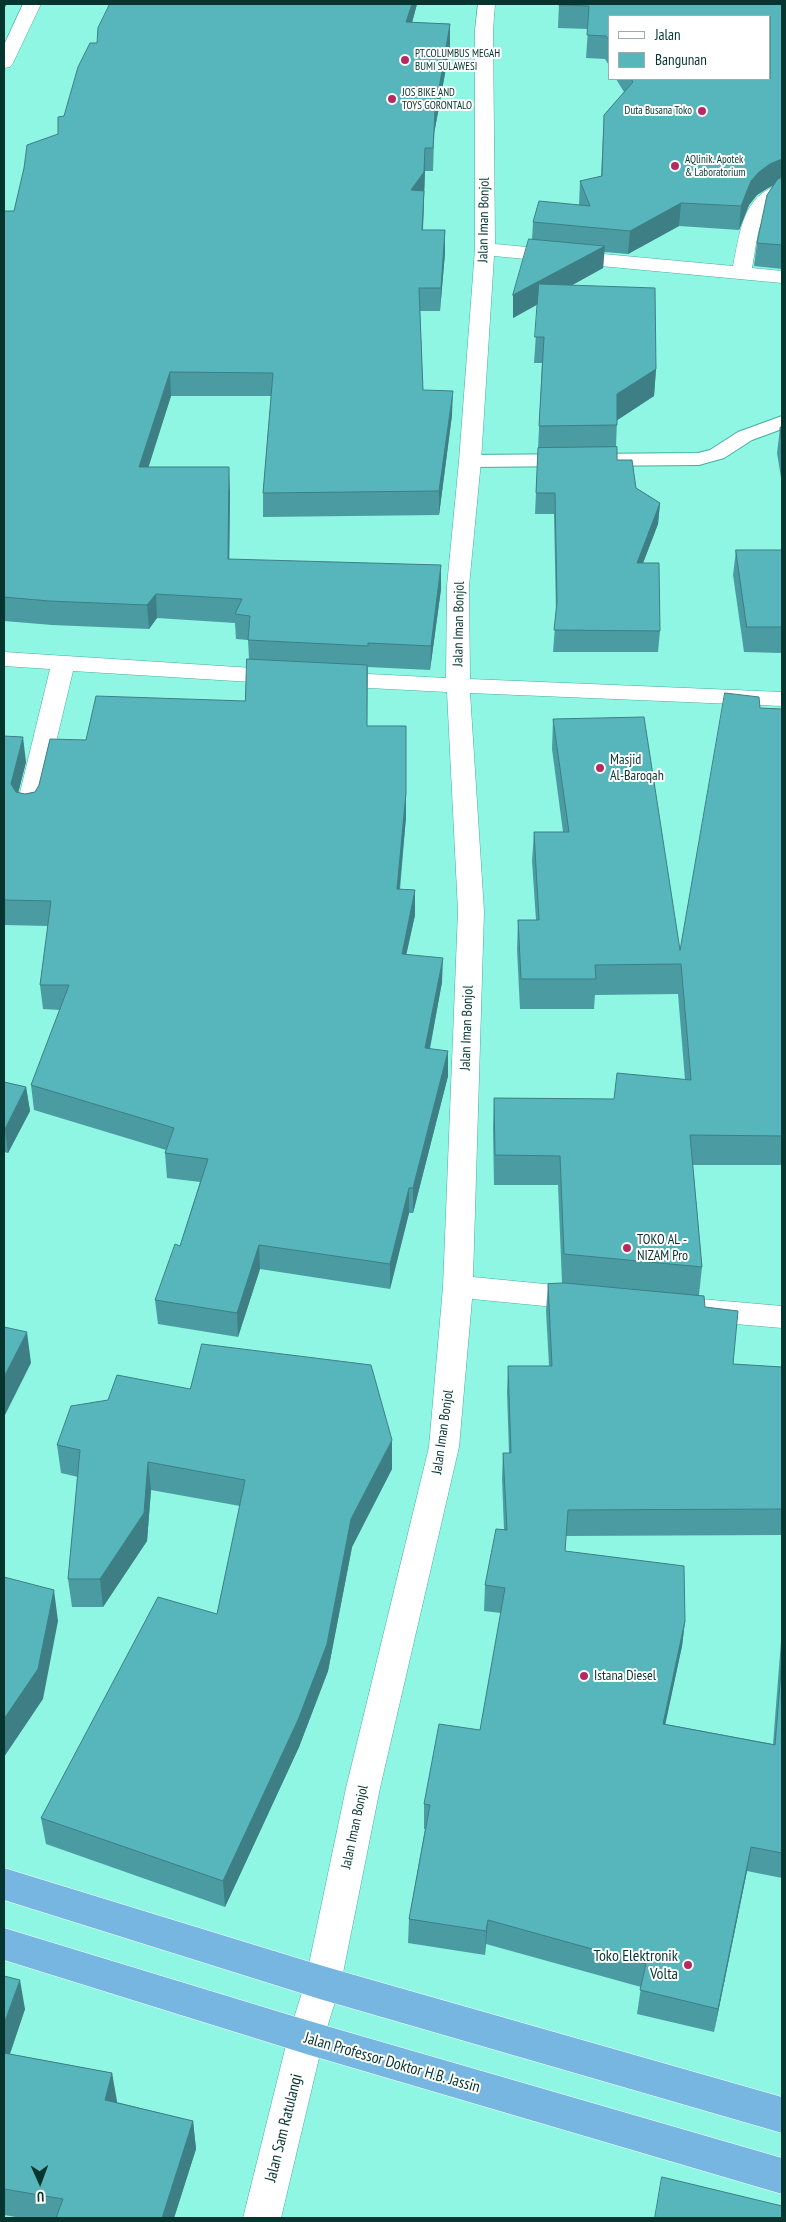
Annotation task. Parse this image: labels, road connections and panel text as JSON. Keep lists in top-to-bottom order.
{
  "streets": {
    "highway": ["Jalan Professor Doktor H.B. Jassin"],
    "street": ["Jalan Iman Bonjol", "Jalan Sam Ratulangi"]
  },
  "crossings": [
    ["Jalan Iman Bonjol", "Jalan Professor Doktor H.B. Jassin"],
    ["Jalan Iman Bonjol", "Jalan Sam Ratulangi"],
    ["Jalan Professor Doktor H.B. Jassin", "Jalan Sam Ratulangi"]
  ],
  "places": [
    "PT.COLUMBUS MEGAH BUMI SULAWESI",
    "JOS BIKE AND TOYS GORONTALO",
    "Duta Busana Toko",
    "AQlinik. Apotek & Laboratorium",
    "Masjid Al-Baroqah",
    "TOKO AL - NIZAM Pro",
    "Istana Diesel",
    "Toko Elektronik Volta"
  ],
  "legend": ["Jalan", "Bangunan"],
  "north": "bottom"
}
